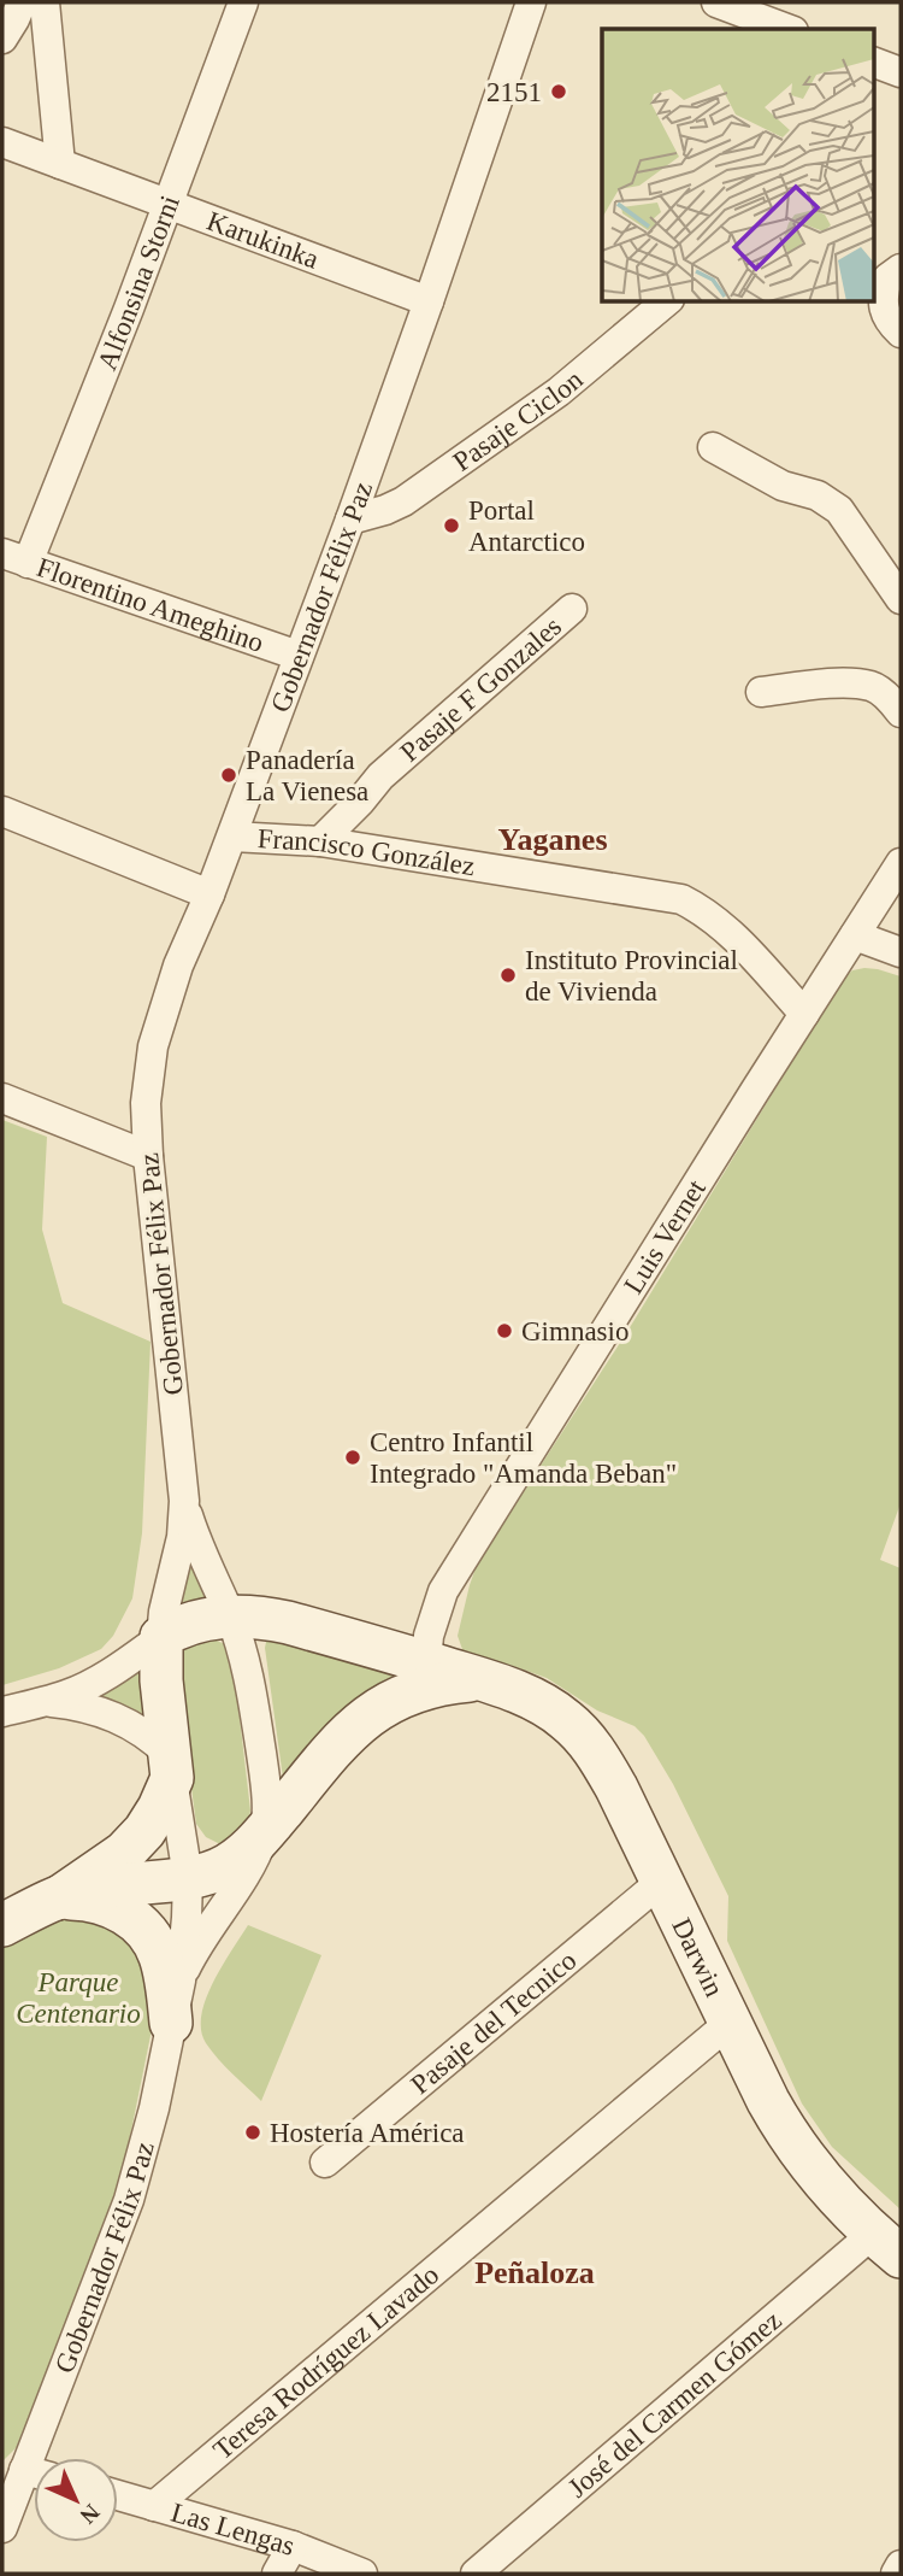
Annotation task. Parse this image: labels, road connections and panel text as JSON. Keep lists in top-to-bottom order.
{
  "streets": {
    "main road": ["Gobernador Félix Paz", "Darwin"],
    "street": [
      "Karukinka",
      "Alfonsina Storni",
      "Pasaje Ciclon",
      "Florentino Ameghino",
      "Pasaje F Gonzales",
      "Francisco González",
      "Luis Vernet",
      "Pasaje del Tecnico",
      "Teresa Rodríguez Lavado",
      "José del Carmen Gómez",
      "Las Lengas"
    ]
  },
  "crossings": [
    ["Karukinka", "Alfonsina Storni"],
    ["Karukinka", "Gobernador Félix Paz"],
    ["Alfonsina Storni", "Florentino Ameghino"],
    ["Pasaje Ciclon", "Gobernador Félix Paz"],
    ["Gobernador Félix Paz", "Florentino Ameghino"],
    ["Gobernador Félix Paz", "Francisco González"],
    ["Gobernador Félix Paz", "Darwin"],
    ["Pasaje F Gonzales", "Francisco González"],
    ["Francisco González", "Luis Vernet"],
    ["Luis Vernet", "Darwin"],
    ["Darwin", "Pasaje del Tecnico"],
    ["Darwin", "Teresa Rodríguez Lavado"],
    ["Darwin", "José del Carmen Gómez"],
    ["Teresa Rodríguez Lavado", "Las Lengas"]
  ],
  "districts": ["Yaganes", "Peñaloza"],
  "parks": ["Parque Centenario"],
  "places": [
    "2151",
    "Portal Antarctico",
    "Panadería La Vienesa",
    "Instituto Provincial de Vivienda",
    "Gimnasio",
    "Centro Infantil Integrado \"Amanda Beban\"",
    "Hostería América"
  ],
  "north": "bottom right"
}
